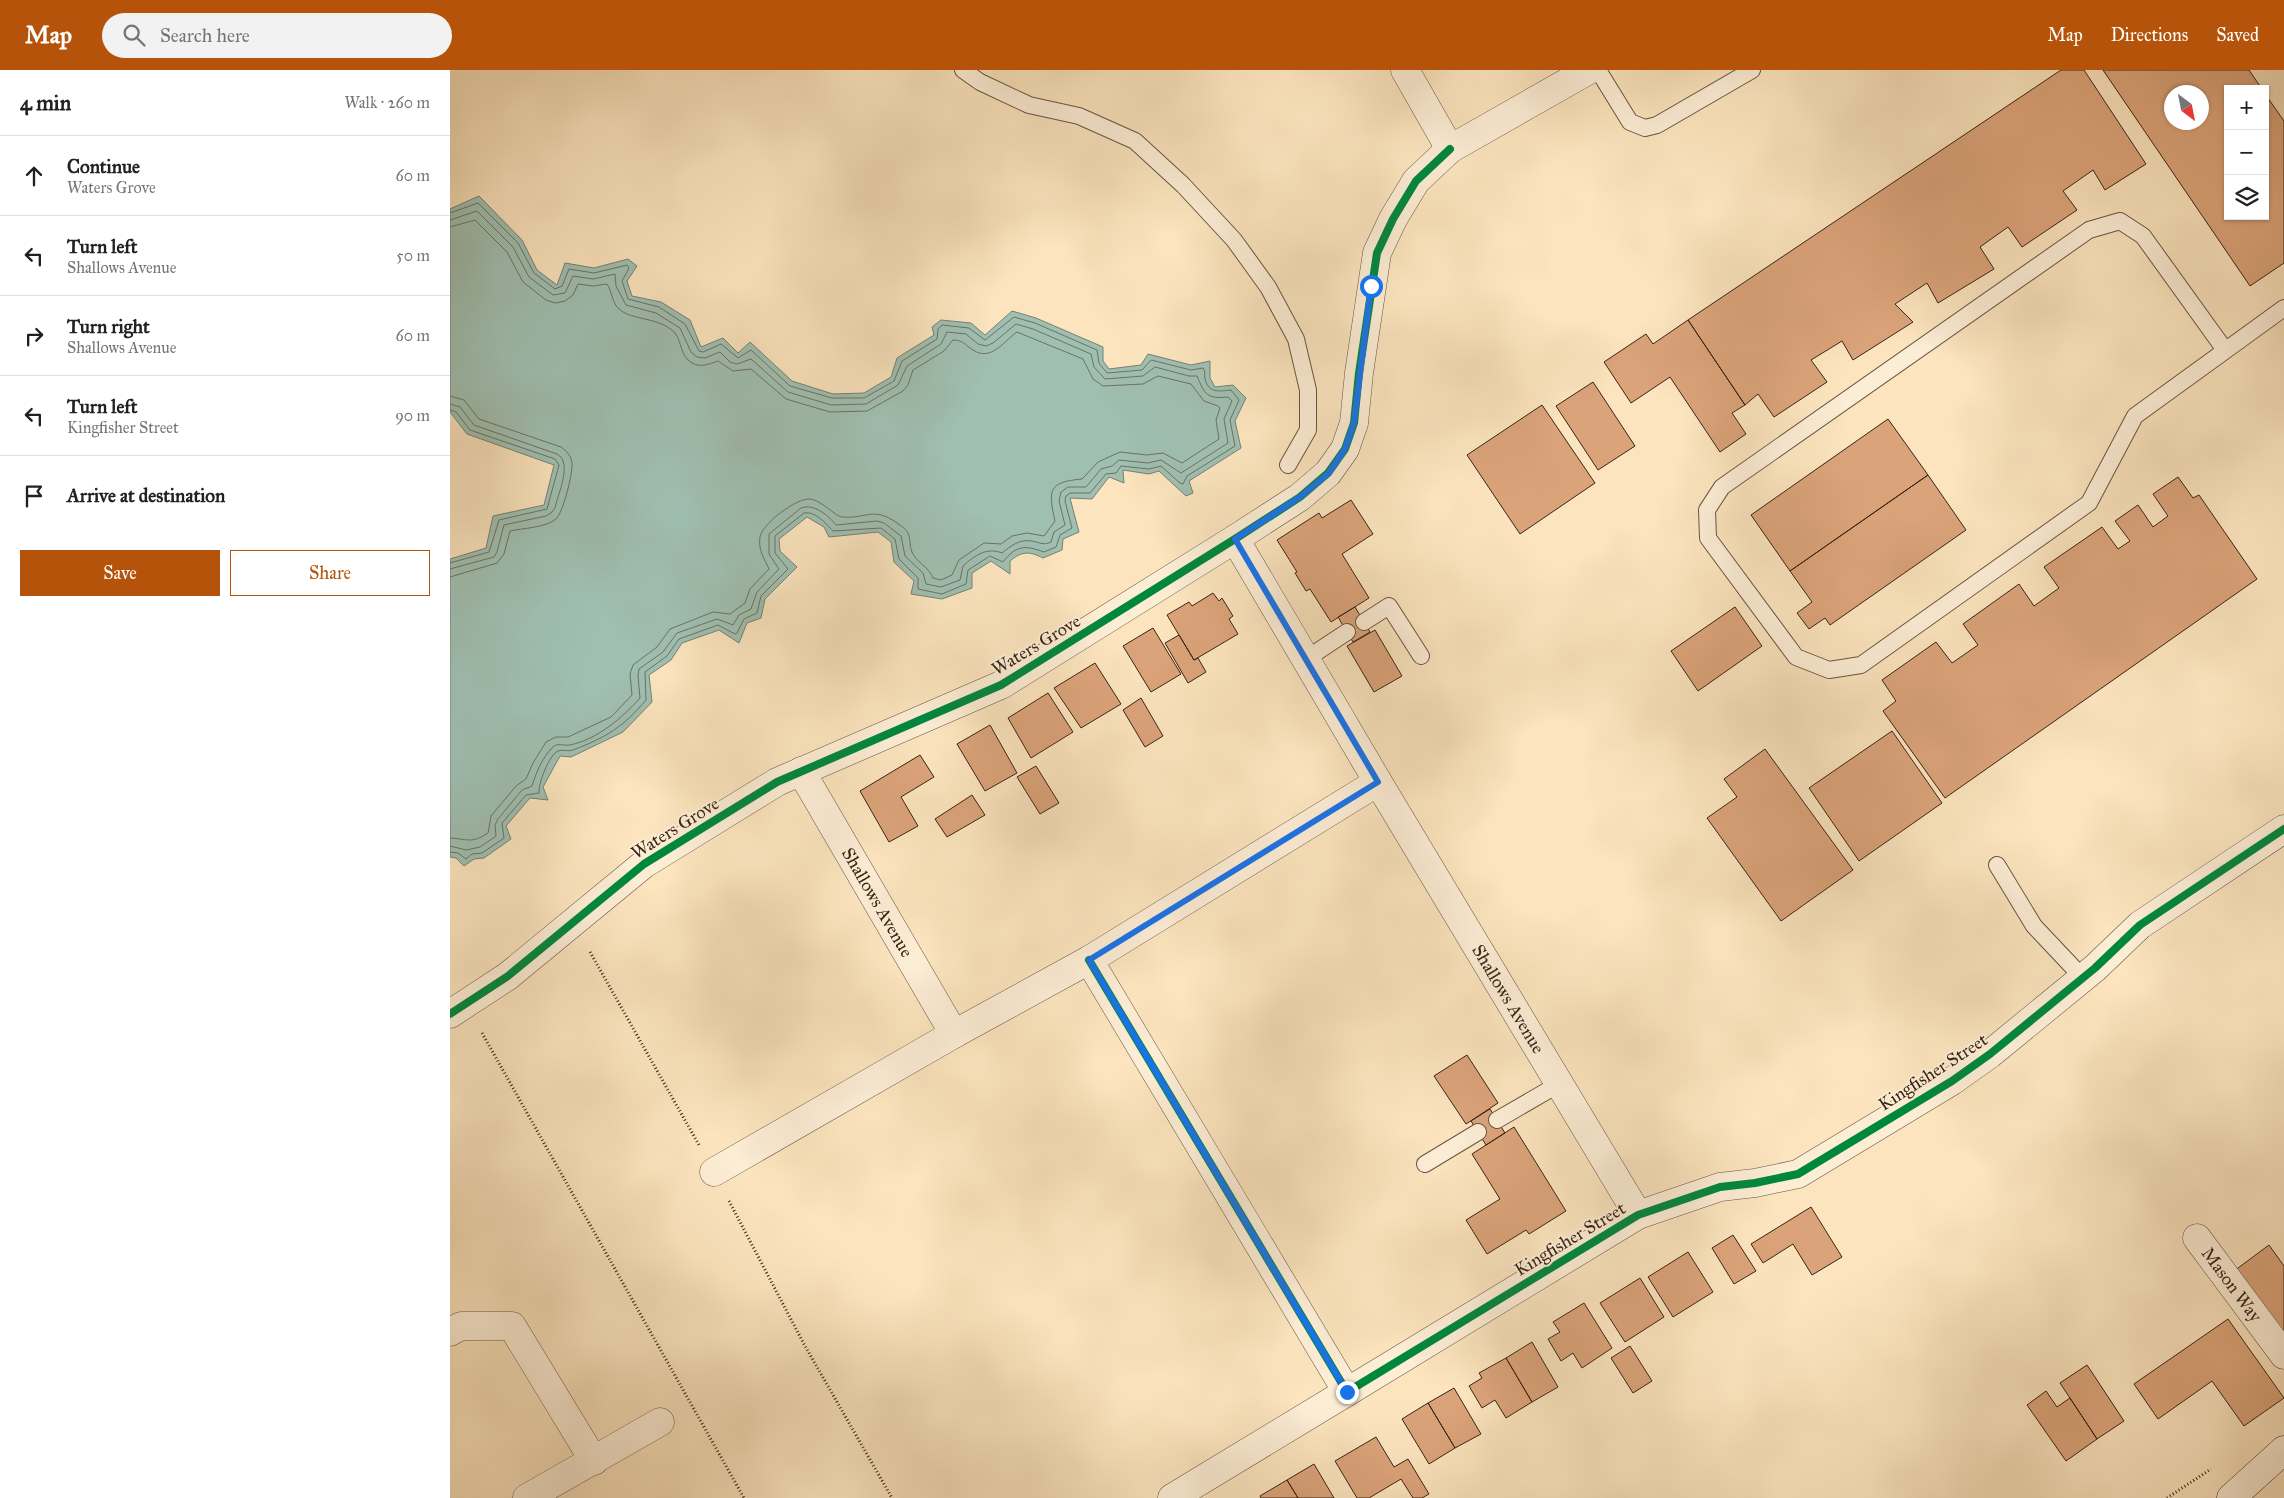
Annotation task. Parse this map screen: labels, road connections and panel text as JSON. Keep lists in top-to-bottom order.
{
  "streets": {
    "street": [
      "Waters Grove",
      "Shallows Avenue",
      "Kingfisher Street",
      "Mason Way"
    ]
  },
  "crossings": [
    ["Waters Grove", "Shallows Avenue"],
    ["Shallows Avenue", "Kingfisher Street"]
  ],
  "north": "bottom right",
  "page": {
    "header": "Map",
    "search": "Search here",
    "nav": ["Map", "Directions", "Saved"],
    "heading": ["4 min", "Walk · 260 m"],
    "map_buttons": ["+", "−"],
    "list": [
      ["Continue", "Waters Grove", "60 m"],
      ["Turn left", "Shallows Avenue", "50 m"],
      ["Turn right", "Shallows Avenue", "60 m"],
      ["Turn left", "Kingfisher Street", "90 m"],
      "Arrive at destination"
    ],
    "buttons": ["Save", "Share"]
  }
}
